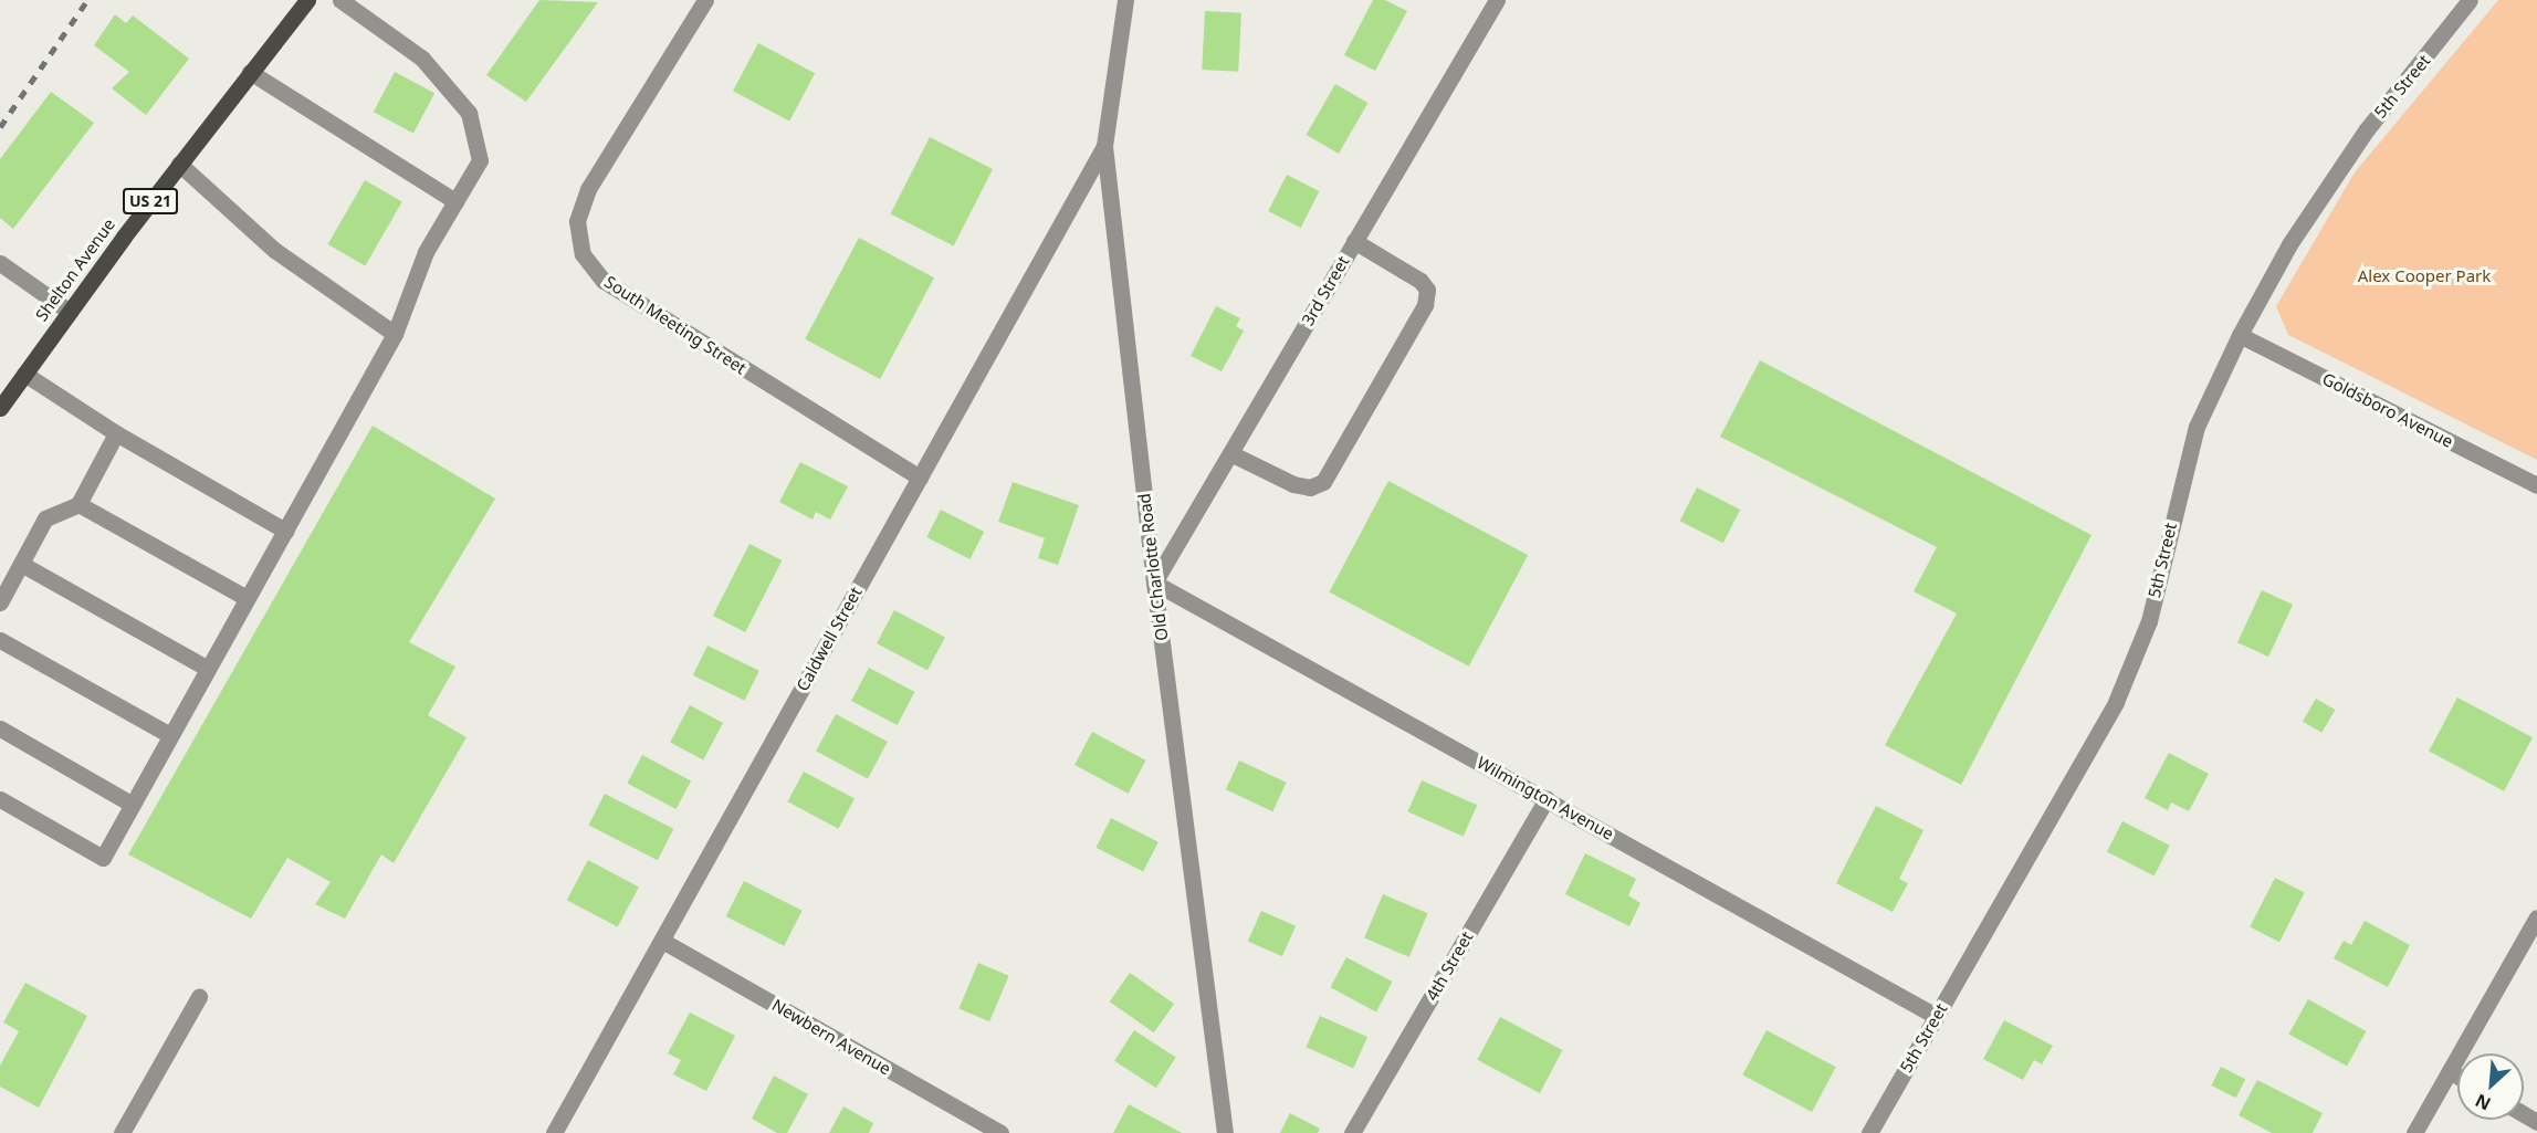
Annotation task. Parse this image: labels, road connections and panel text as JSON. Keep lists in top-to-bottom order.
{
  "streets": {
    "main road": ["US 21", "Shelton Avenue"],
    "street": [
      "5th Street",
      "3rd Street",
      "South Meeting Street",
      "Goldsboro Avenue",
      "Old Charlotte Road",
      "Caldwell Street",
      "Wilmington Avenue",
      "4th Street",
      "Newbern Avenue"
    ]
  },
  "crossings": [
    ["5th Street", "Goldsboro Avenue"],
    ["5th Street", "Wilmington Avenue"],
    ["3rd Street", "Old Charlotte Road"],
    ["3rd Street", "Wilmington Avenue"],
    ["South Meeting Street", "Caldwell Street"],
    ["Old Charlotte Road", "Caldwell Street"],
    ["Old Charlotte Road", "Wilmington Avenue"],
    ["Caldwell Street", "Newbern Avenue"],
    ["Wilmington Avenue", "4th Street"]
  ],
  "parks": ["Alex Cooper Park"],
  "north": "bottom left"
}
